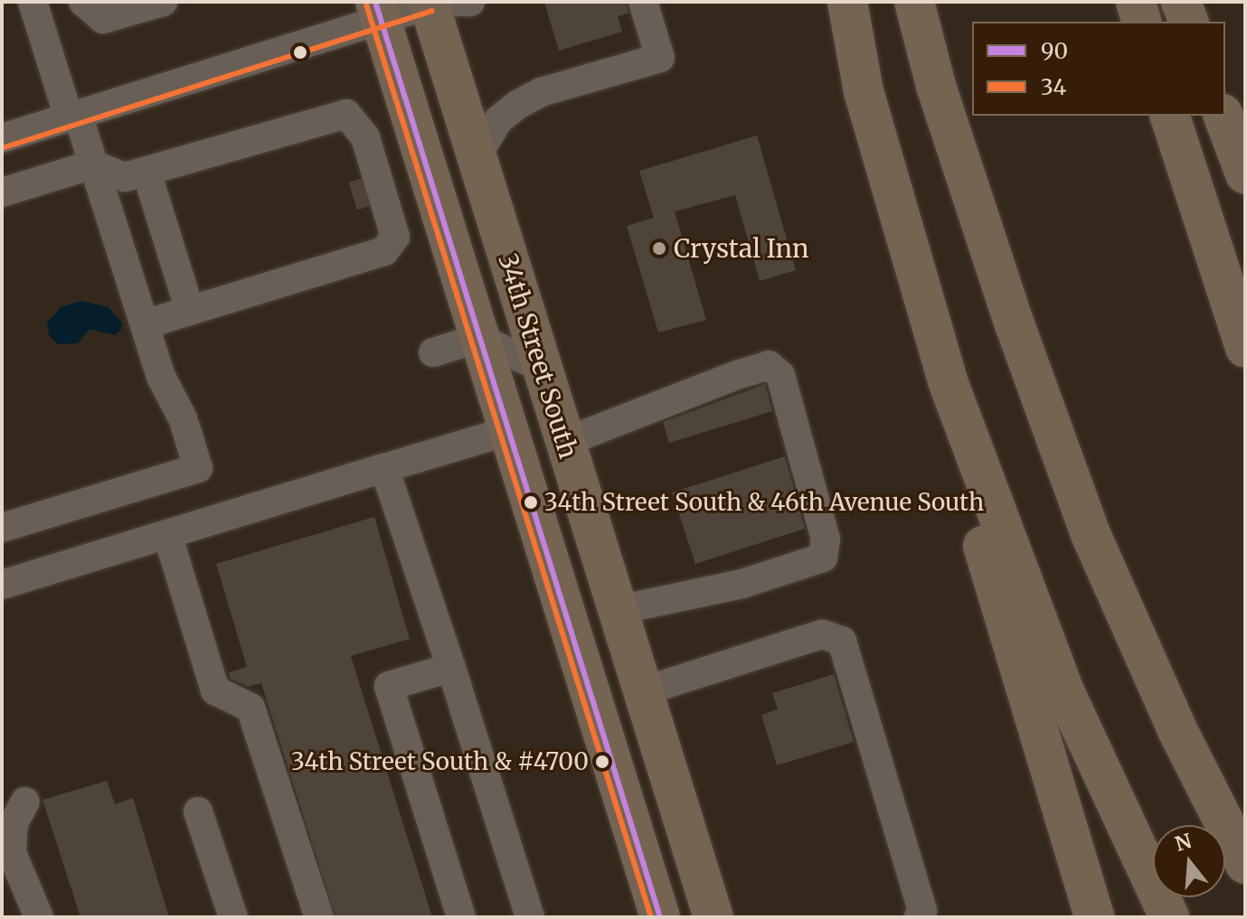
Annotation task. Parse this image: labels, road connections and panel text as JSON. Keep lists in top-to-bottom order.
{
  "streets": {
    "highway": ["34th Street South"]
  },
  "places": ["Crystal Inn", "34th Street South & 46th Avenue South", "34th Street South & #4700"],
  "lines": ["transit line 90", "transit line 34"],
  "legend": ["90", "34"],
  "north": "top"
}
